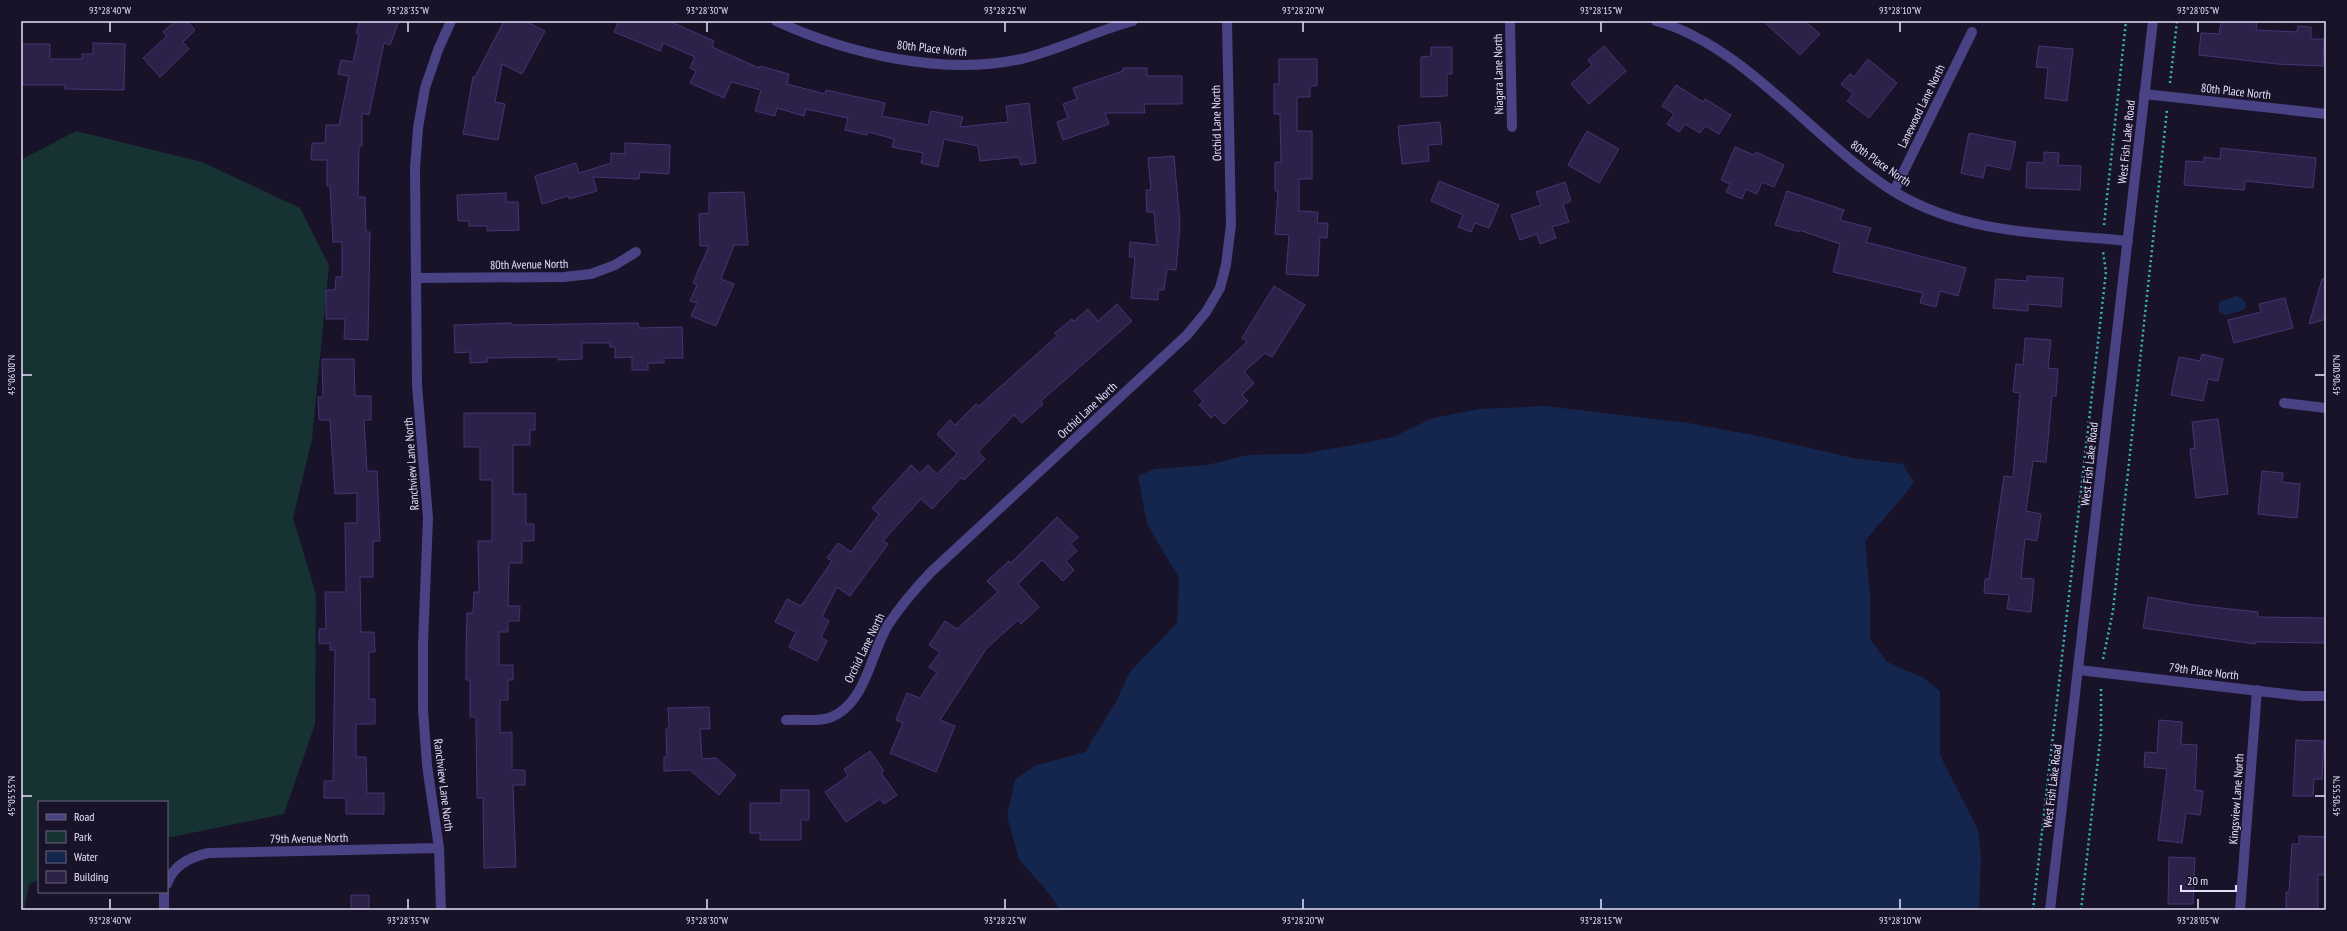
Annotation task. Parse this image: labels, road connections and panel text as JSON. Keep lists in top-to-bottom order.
{
  "streets": {
    "street": [
      "80th Place North",
      "Niagara Lane North",
      "Lanewood Lane North",
      "Orchid Lane North",
      "West Fish Lake Road",
      "80th Avenue North",
      "Ranchview Lane North",
      "79th Place North",
      "Kingsview Lane North",
      "79th Avenue North"
    ]
  },
  "crossings": [
    ["80th Place North", "Lanewood Lane North"],
    ["80th Place North", "West Fish Lake Road"],
    ["West Fish Lake Road", "79th Place North"],
    ["80th Avenue North", "Ranchview Lane North"],
    ["Ranchview Lane North", "79th Avenue North"],
    ["79th Place North", "Kingsview Lane North"]
  ],
  "legend": [
    "Road",
    "Park",
    "Water",
    "Building"
  ],
  "scale_bar": "20 m",
  "coordinates": [
    "93°28'40\"W",
    "93°28'35\"W",
    "93°28'30\"W",
    "93°28'25\"W",
    "93°28'20\"W",
    "93°28'15\"W",
    "93°28'10\"W",
    "93°28'05\"W",
    "45°06'00\"N",
    "45°05'55\"N"
  ]
}
